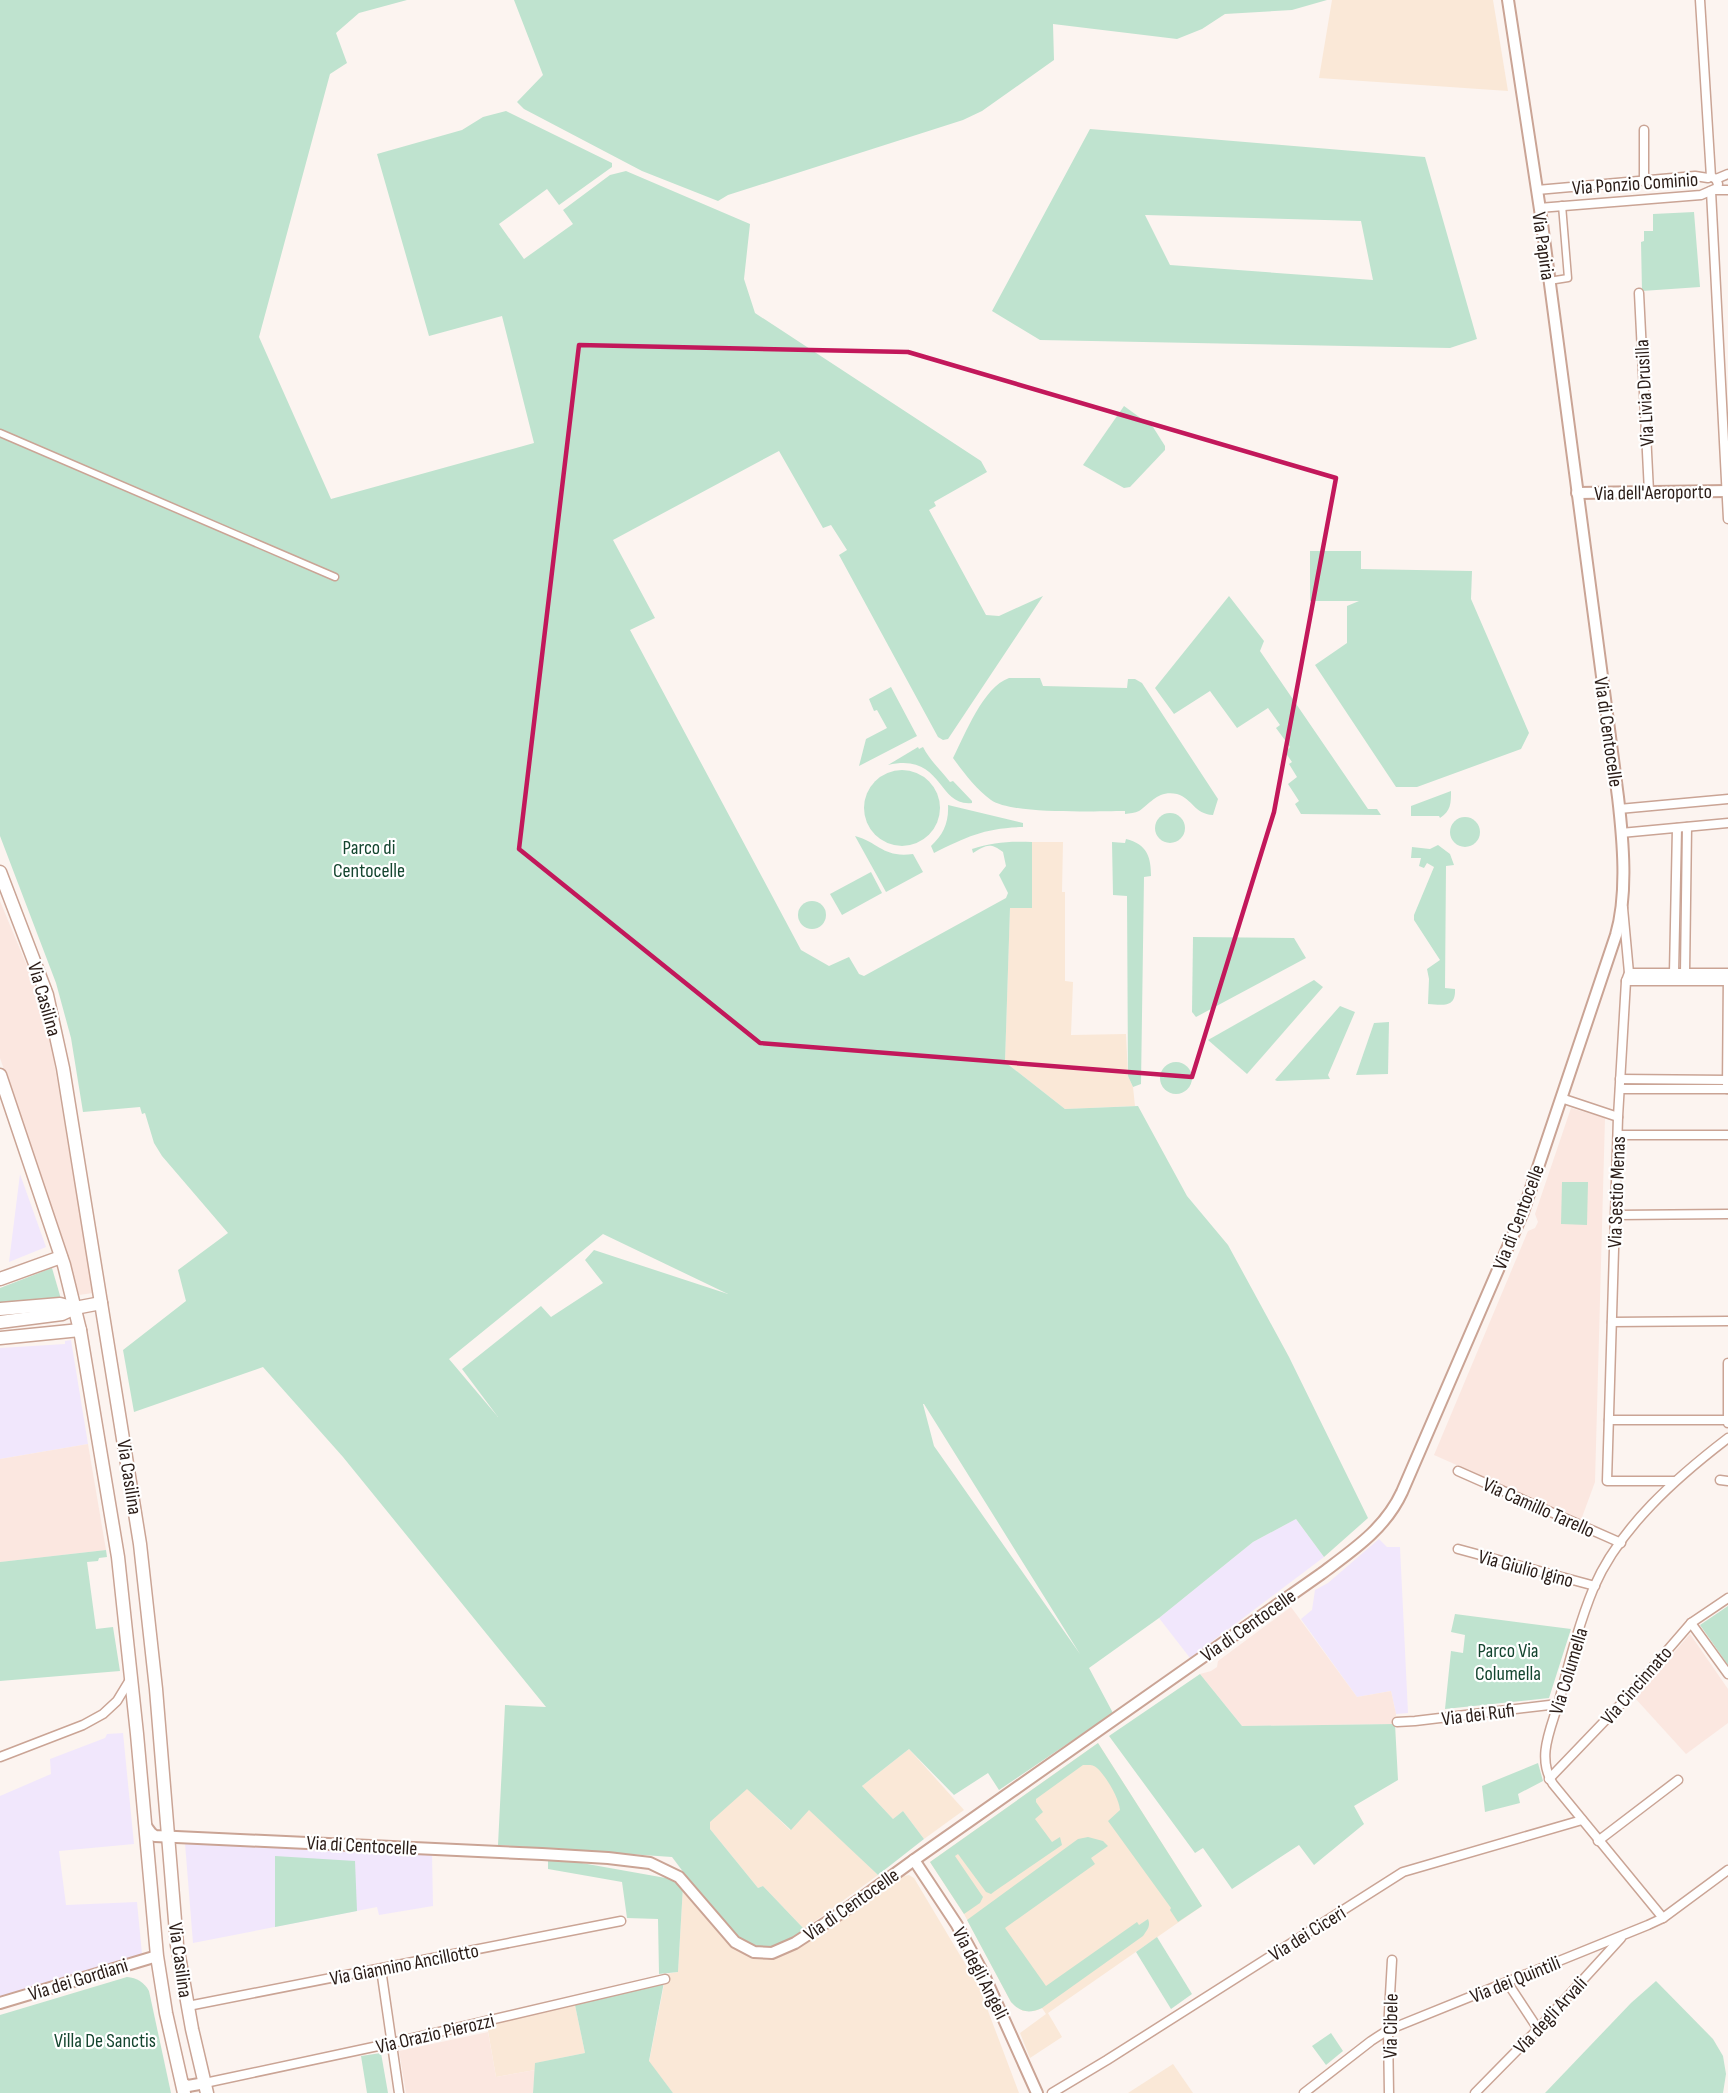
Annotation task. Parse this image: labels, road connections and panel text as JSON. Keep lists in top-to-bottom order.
{
  "streets": {
    "main road": ["Via Casilina"],
    "street": [
      "Via Ponzio Cominio",
      "Via Papiria",
      "Via Livia Drusilla",
      "Via dell'Aeroporto",
      "Via di Centocelle",
      "Via Sestio Menas",
      "Via Camillo Tarello",
      "Via Giulio Igino",
      "Via Columella",
      "Via Cincinnato",
      "Via dei Rufi",
      "Via dei Ciceri",
      "Via Giannino Ancillotto",
      "Via degli Angeli",
      "Via dei Gordiani",
      "Via dei Quintili",
      "Via degli Arvali",
      "Via Cibele",
      "Via Orazio Pierozzi"
    ]
  },
  "crossings": [
    ["Via Ponzio Cominio", "Via Papiria"],
    ["Via Papiria", "Via dell'Aeroporto"],
    ["Via Papiria", "Via di Centocelle"],
    ["Via Livia Drusilla", "Via dell'Aeroporto"],
    ["Via dell'Aeroporto", "Via di Centocelle"],
    ["Via di Centocelle", "Via Casilina"],
    ["Via di Centocelle", "Via Sestio Menas"],
    ["Via di Centocelle", "Via degli Angeli"],
    ["Via Casilina", "Via Giannino Ancillotto"],
    ["Via Casilina", "Via dei Gordiani"],
    ["Via Casilina", "Via Orazio Pierozzi"],
    ["Via Sestio Menas", "Via Columella"],
    ["Via Camillo Tarello", "Via Columella"],
    ["Via Giulio Igino", "Via Columella"],
    ["Via Columella", "Via Cincinnato"],
    ["Via Columella", "Via dei Rufi"],
    ["Via dei Quintili", "Via degli Arvali"],
    ["Via dei Quintili", "Via Cibele"]
  ],
  "parks": ["Parco di Centocelle", "Parco Via Columella", "Villa De Sanctis"]
}
